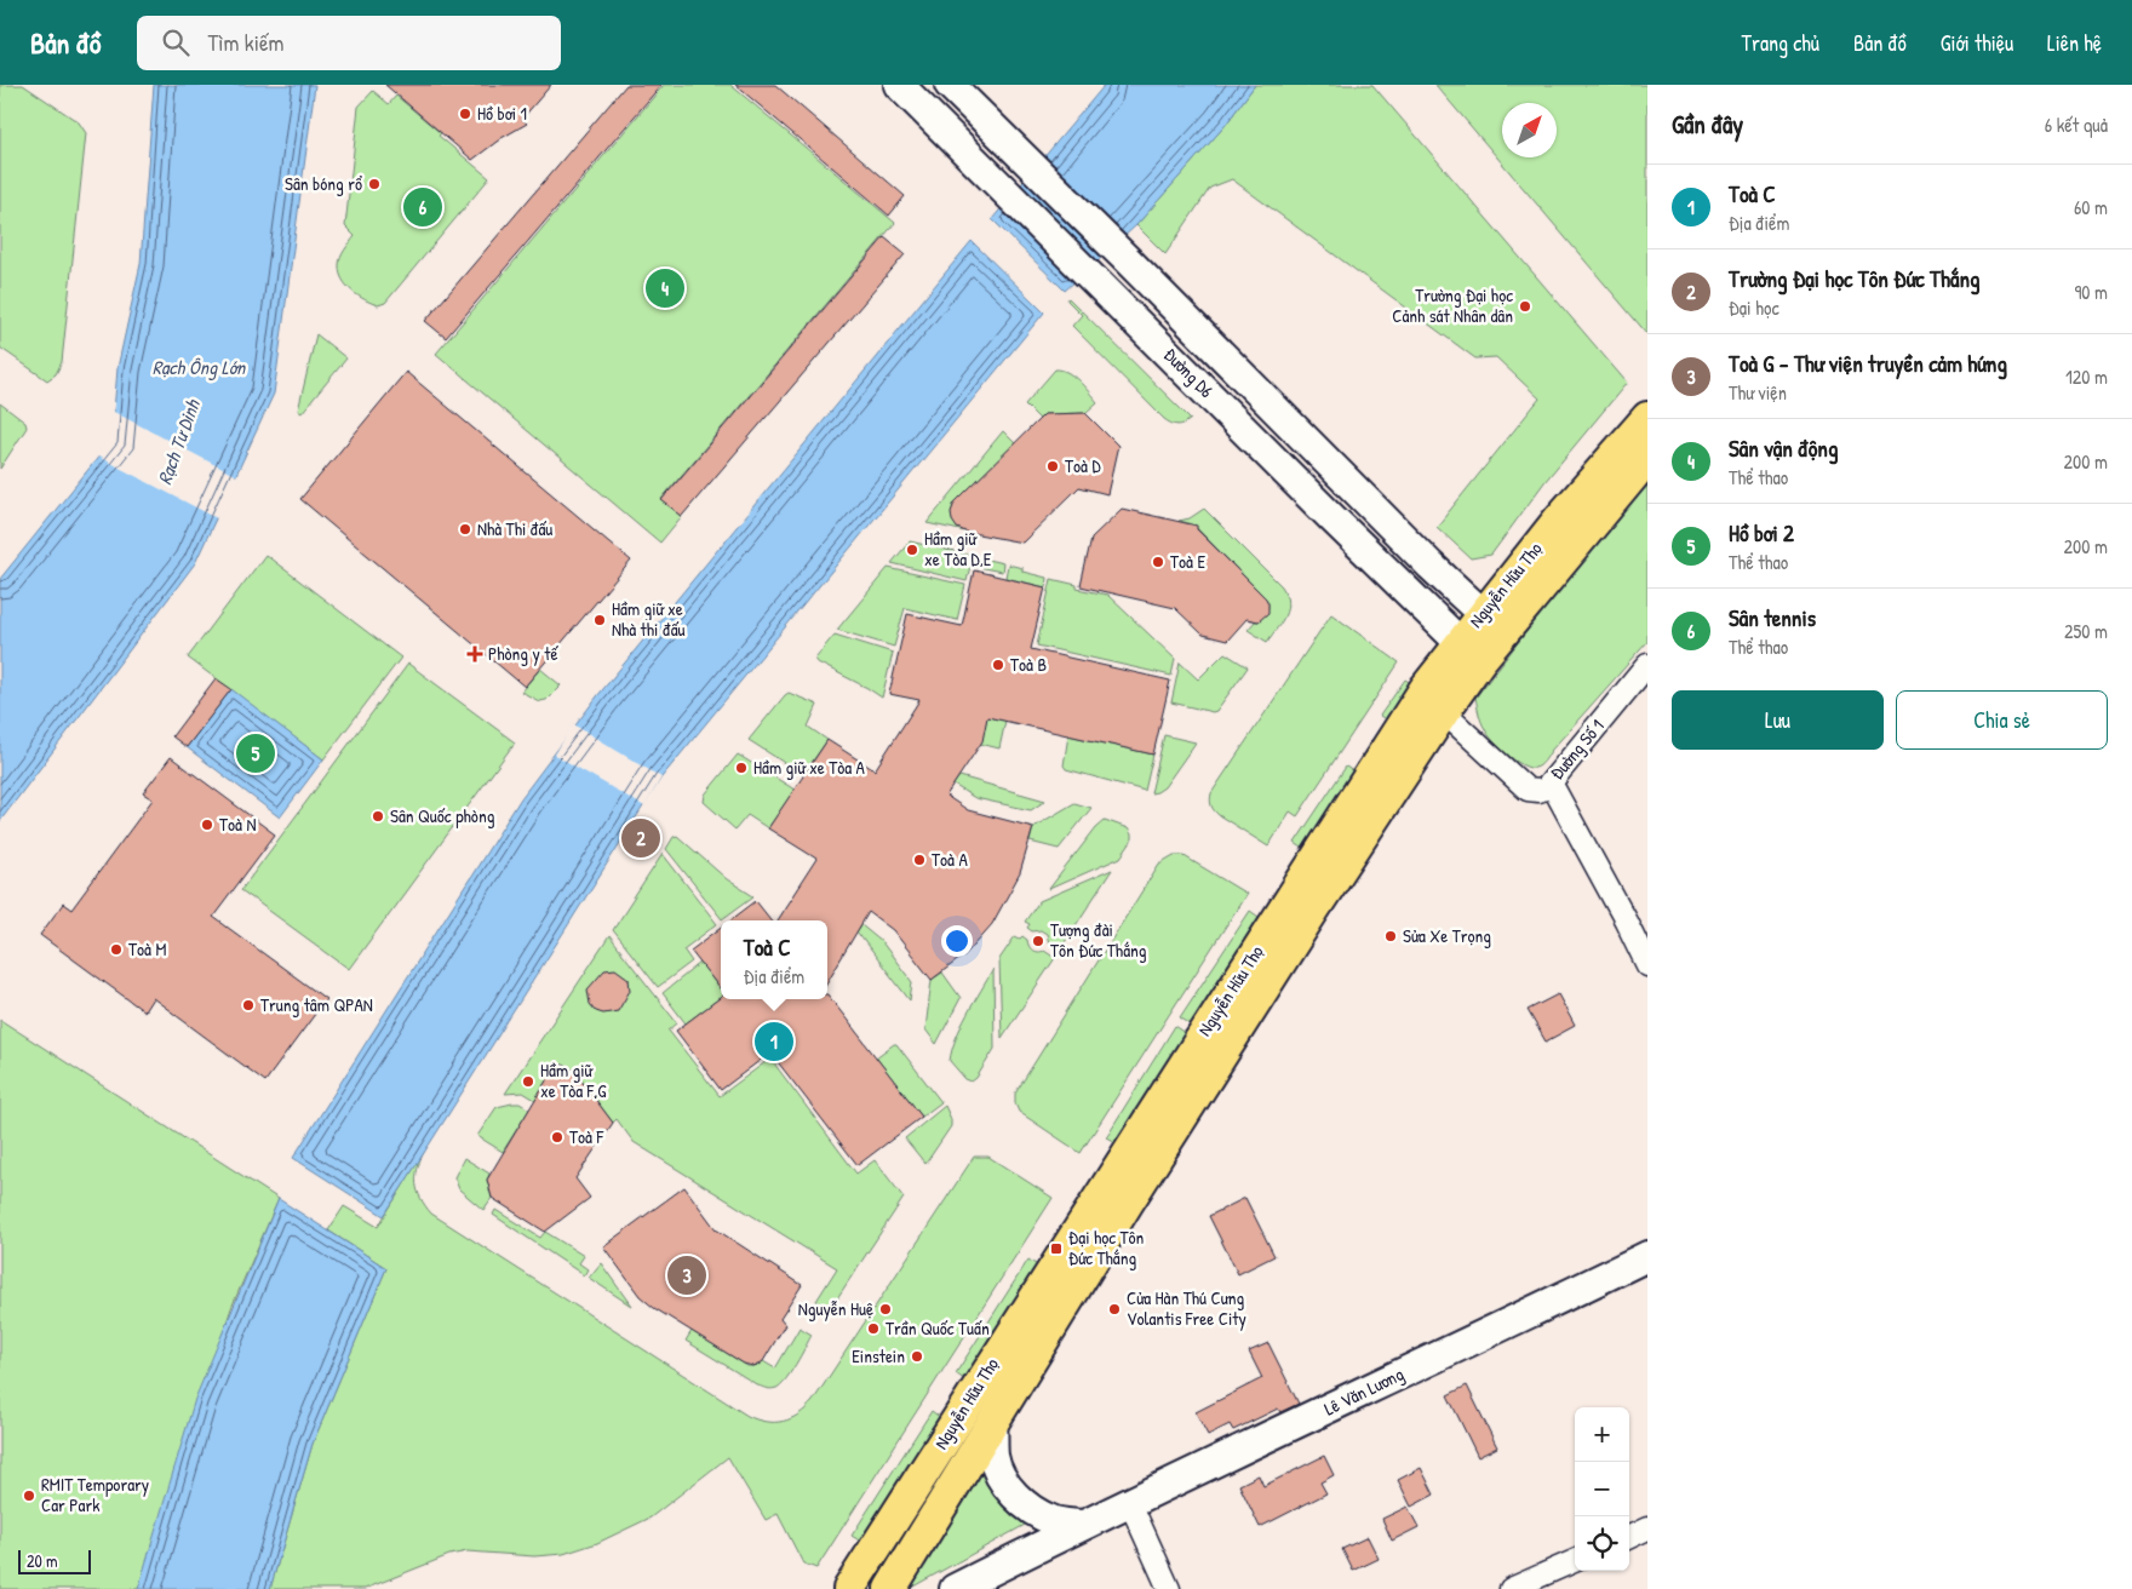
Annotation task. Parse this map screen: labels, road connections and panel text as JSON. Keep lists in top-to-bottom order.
{
  "streets": {
    "main road": ["Nguyễn Hữu Thọ"],
    "street": ["Đường D6", "Đường Số 1", "Lê Văn Lương"]
  },
  "crossings": [
    ["Đường D6", "Nguyễn Hữu Thọ"],
    ["Nguyễn Hữu Thọ", "Đường Số 1"]
  ],
  "water": ["Rạch Ông Lớn", "Rạch Tư Dinh"],
  "places": {
    "other": [
      "Hồ bơi 1",
      "Sân bóng rổ",
      "Trường Đại học Cảnh sát Nhân dân",
      "Toà D",
      "Nhà Thi đấu",
      "Hầm giữ xe Tòa D,E",
      "Toà E",
      "Hầm giữ xe Nhà thi đấu",
      "Toà B",
      "Hầm giữ xe Tòa A",
      "Sân Quốc phòng",
      "Toà N",
      "Toà A",
      "Sửa Xe Trọng",
      "Tượng đài Tôn Đức Thắng",
      "Toà M",
      "Trung tâm QPAN",
      "Hầm giữ xe Tòa F,G",
      "Toà F",
      "Nguyễn Huệ",
      "Cửa Hàn Thú Cưng Volantis Free City",
      "Trần Quốc Tuấn",
      "Einstein",
      "RMIT Temporary Car Park"
    ],
    "health": ["Phòng y tế"],
    "transit": ["Đại học Tôn Đức Thắng"]
  },
  "scale_bar": "20 m",
  "north": "top right",
  "page": {
    "header": "Bản đồ",
    "search": "Tìm kiếm",
    "nav": [
      "Trang chủ",
      "Bản đồ",
      "Giới thiệu",
      "Liên hệ"
    ],
    "heading": ["Gần đây", "6 kết quả"],
    "list": [
      {
        "mark": "1",
        "name": "Toà C",
        "note": "Địa điểm",
        "value": "60 m"
      },
      {
        "mark": "2",
        "name": "Trường Đại học Tôn Đức Thắng",
        "note": "Đại học",
        "value": "90 m"
      },
      {
        "mark": "3",
        "name": "Toà G - Thư viện truyền cảm hứng",
        "note": "Thư viện",
        "value": "120 m"
      },
      {
        "mark": "4",
        "name": "Sân vận động",
        "note": "Thể thao",
        "value": "200 m"
      },
      {
        "mark": "5",
        "name": "Hồ bơi 2",
        "note": "Thể thao",
        "value": "200 m"
      },
      {
        "mark": "6",
        "name": "Sân tennis",
        "note": "Thể thao",
        "value": "250 m"
      }
    ],
    "pins": [
      "6",
      "4",
      "5",
      "2",
      "1",
      "3"
    ],
    "buttons": ["Lưu", "Chia sẻ"],
    "popup": ["Toà C", "Địa điểm"],
    "map_buttons": ["+", "−"],
    "scale": "20 m"
  }
}
